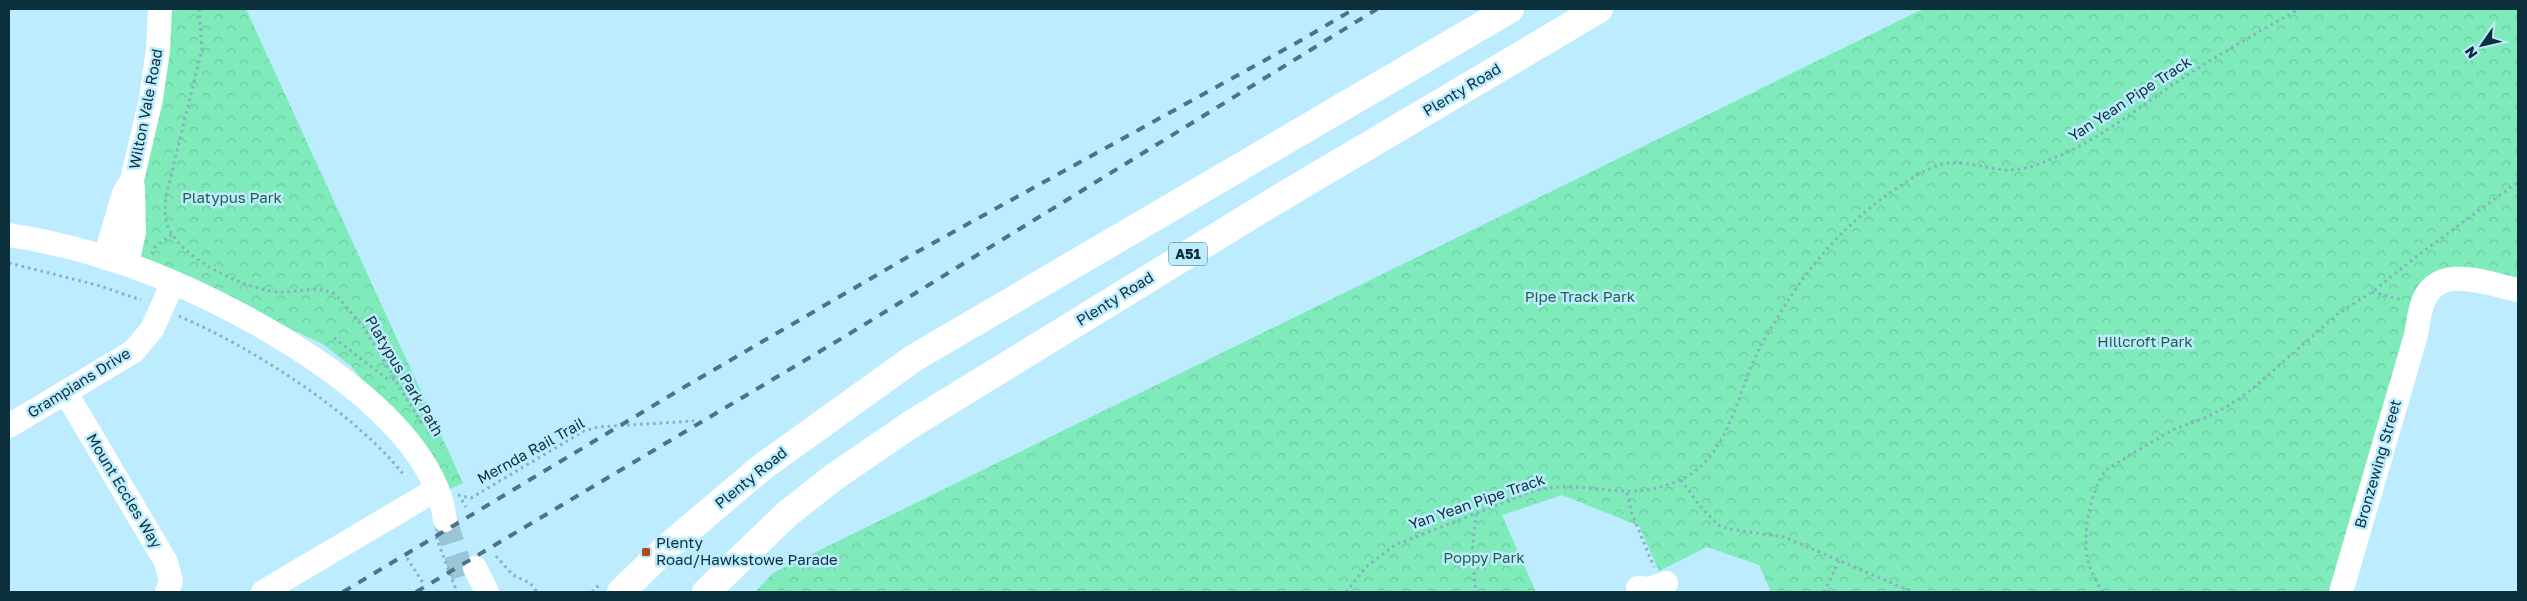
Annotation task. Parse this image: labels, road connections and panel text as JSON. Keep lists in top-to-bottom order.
{
  "streets": {
    "highway": ["Plenty Road", "A51"],
    "street": [
      "Wilton Vale Road",
      "Grampians Drive",
      "Bronzewing Street",
      "Mount Eccles Way"
    ],
    "path": ["Yan Yean Pipe Track", "Platypus Park Path", "Mernda Rail Trail"]
  },
  "crossings": [
    ["Grampians Drive", "Mount Eccles Way"]
  ],
  "parks": [
    "Platypus Park",
    "Pipe Track Park",
    "Hillcroft Park",
    "Poppy Park"
  ],
  "places": {
    "transit": ["Plenty Road/Hawkstowe Parade"]
  },
  "north": "bottom left"
}
